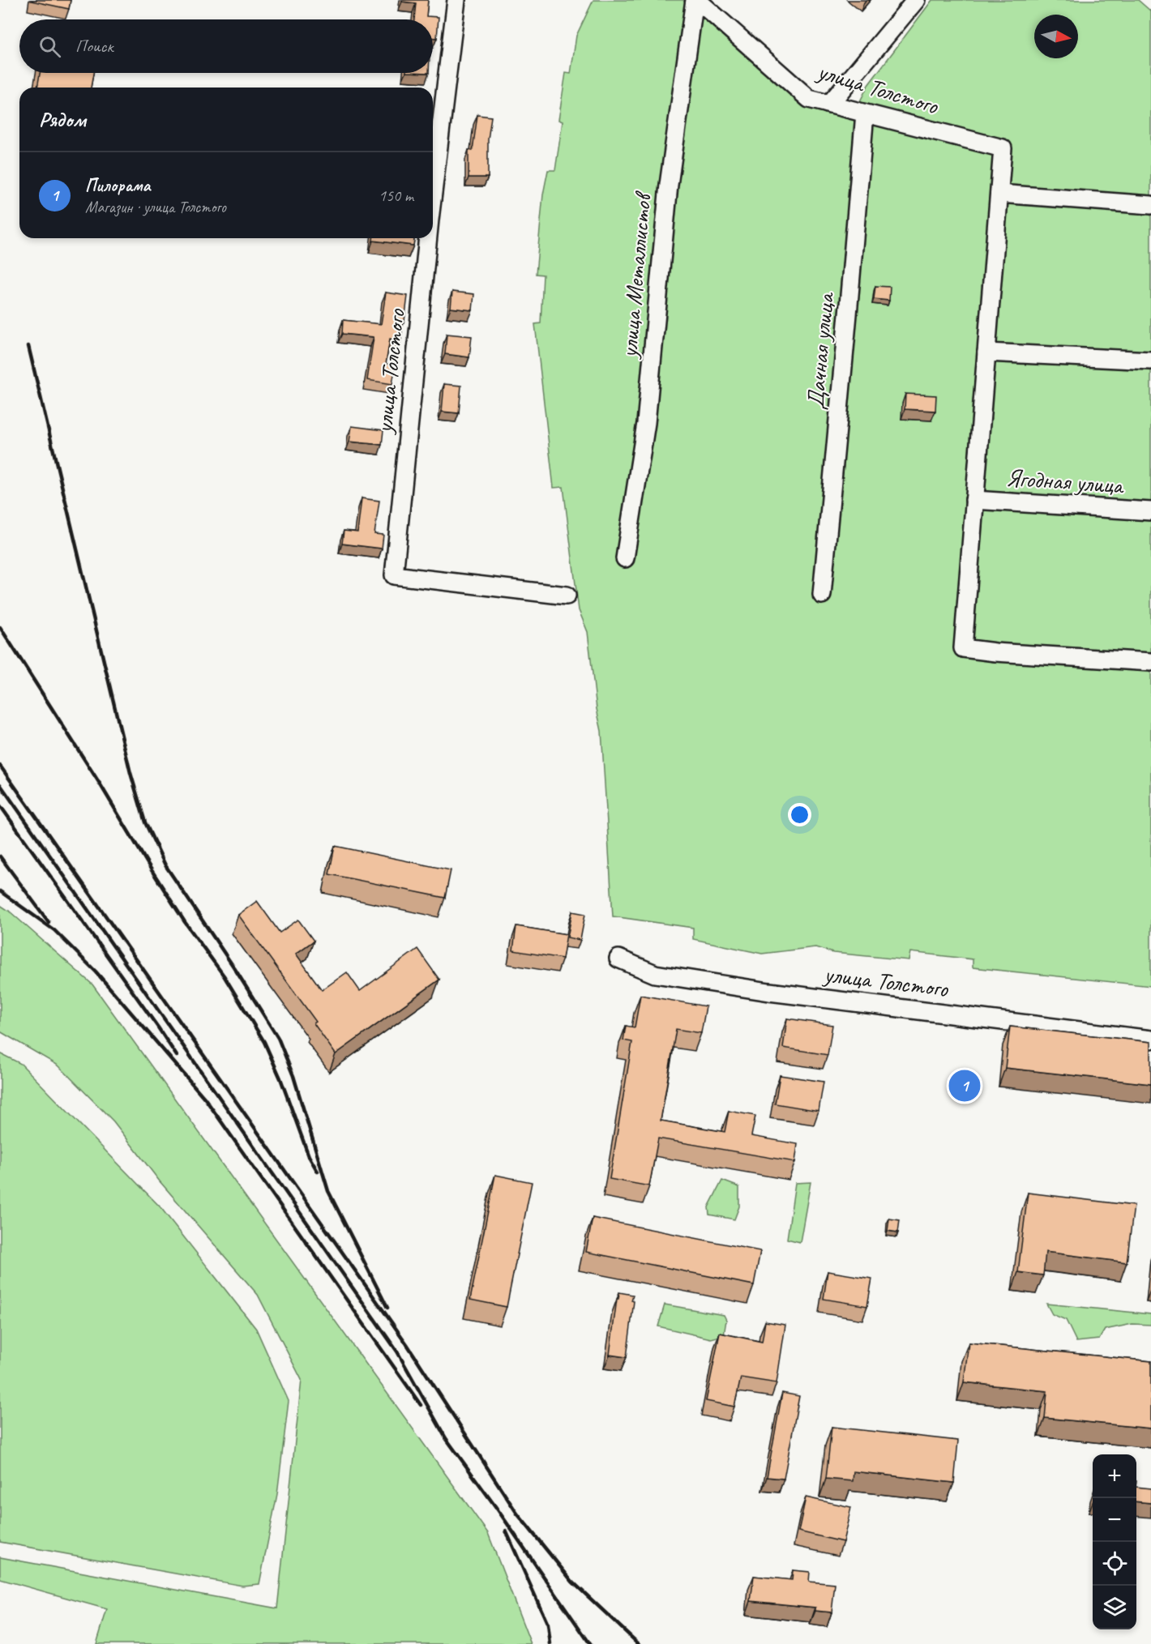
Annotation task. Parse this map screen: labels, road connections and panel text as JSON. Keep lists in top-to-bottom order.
{
  "streets": {
    "street": [
      "улица Толстого",
      "улица Металлистов",
      "Дачная улица",
      "Ягодная улица"
    ]
  },
  "crossings": [
    ["улица Толстого", "улица Металлистов"],
    ["улица Толстого", "Дачная улица"]
  ],
  "north": "right",
  "page": {
    "search": "Поиск",
    "heading": "Рядом",
    "list": [
      {
        "mark": "1",
        "name": "Пилорама",
        "note": "Магазин · улица Толстого",
        "value": "150 m"
      }
    ],
    "pins": "1",
    "map_buttons": ["+", "−"]
  }
}
